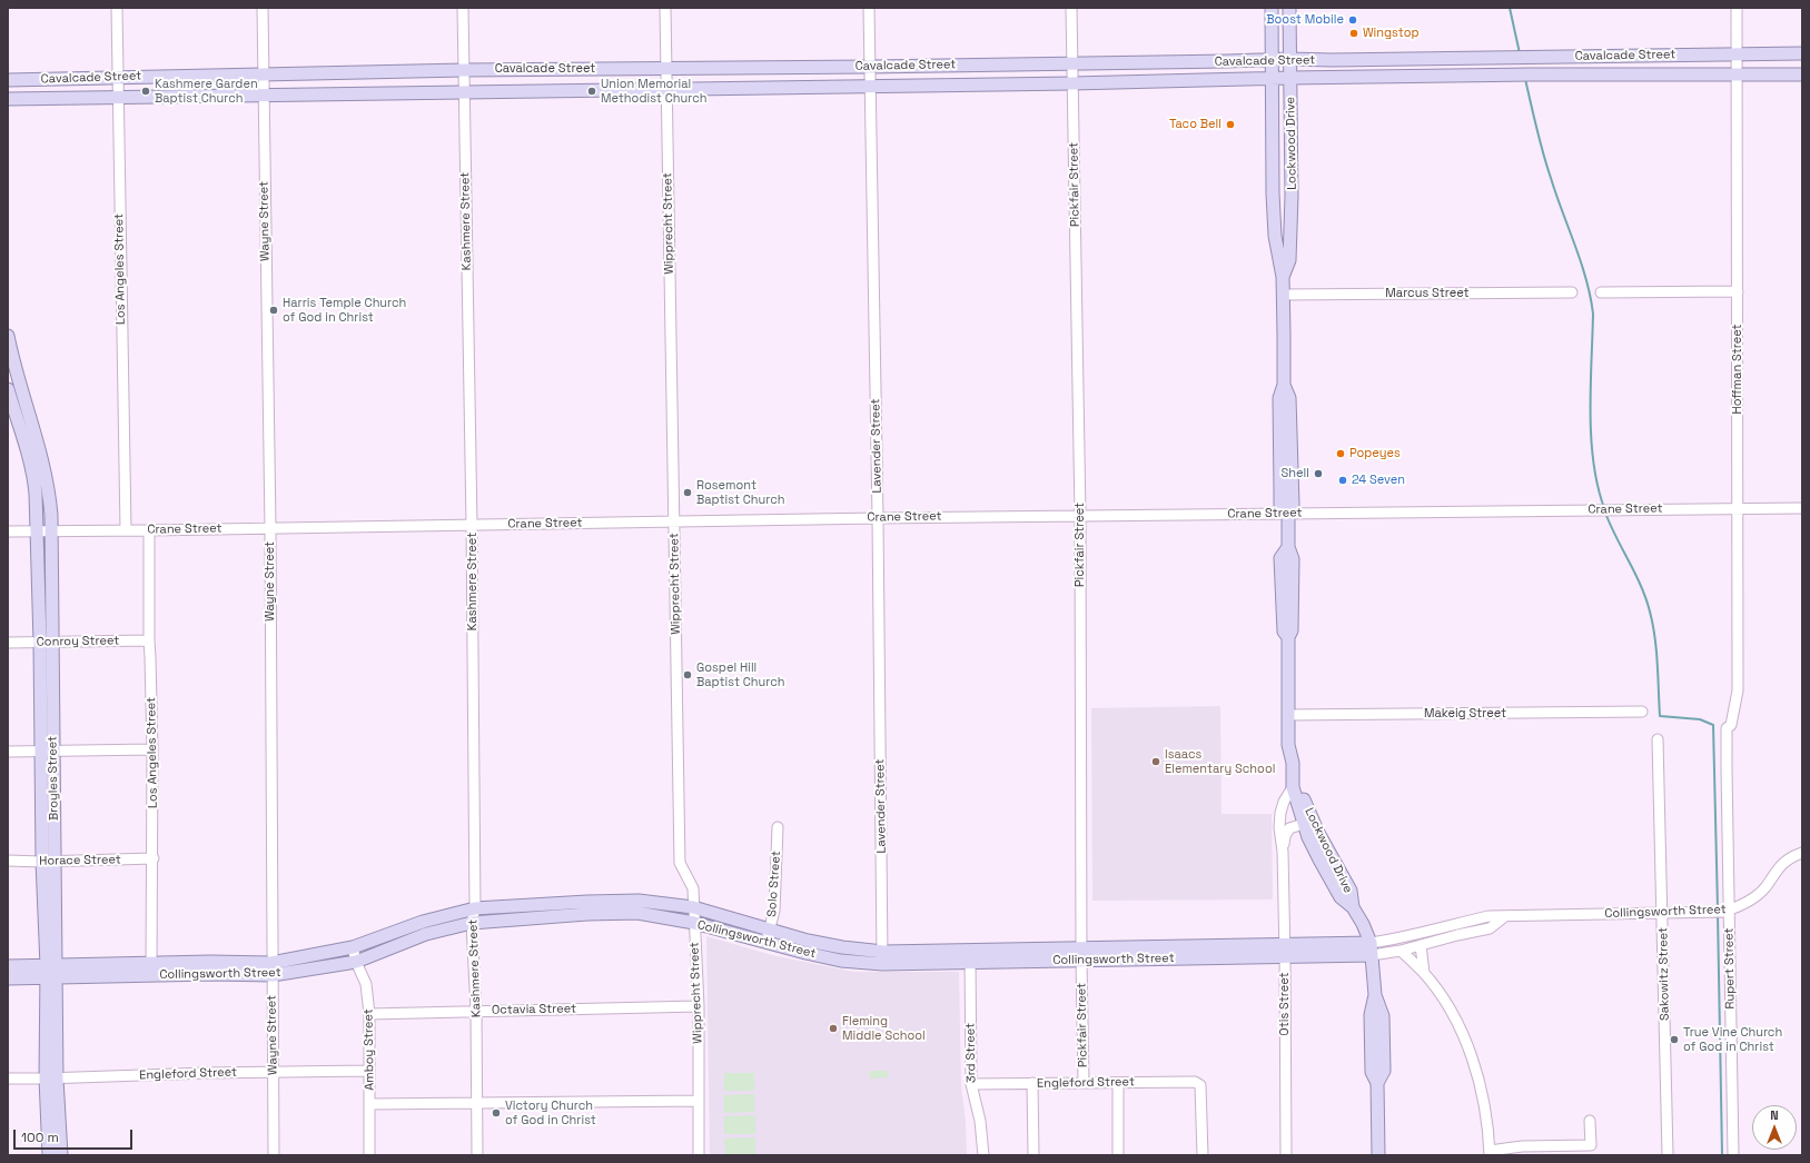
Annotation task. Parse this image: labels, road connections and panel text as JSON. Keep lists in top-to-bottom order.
{
  "streets": {
    "main road": [
      "Cavalcade Street",
      "Lockwood Drive",
      "Broyles Street",
      "Collingsworth Street"
    ],
    "street": [
      "Pickfair Street",
      "Wayne Street",
      "Kashmere Street",
      "Wipprecht Street",
      "Los Angeles Street",
      "Marcus Street",
      "Hoffman Street",
      "Lavender Street",
      "Crane Street",
      "Conroy Street",
      "Makeig Street",
      "Horace Street",
      "Solo Street",
      "Rupert Street",
      "Sakowitz Street",
      "Otis Street",
      "Octavia Street",
      "Amboy Street",
      "3rd Street",
      "Engleford Street"
    ]
  },
  "crossings": [
    ["Cavalcade Street", "Lockwood Drive"],
    ["Cavalcade Street", "Pickfair Street"],
    ["Cavalcade Street", "Wayne Street"],
    ["Cavalcade Street", "Kashmere Street"],
    ["Cavalcade Street", "Wipprecht Street"],
    ["Cavalcade Street", "Los Angeles Street"],
    ["Cavalcade Street", "Hoffman Street"],
    ["Cavalcade Street", "Lavender Street"],
    ["Lockwood Drive", "Marcus Street"],
    ["Lockwood Drive", "Crane Street"],
    ["Lockwood Drive", "Makeig Street"],
    ["Lockwood Drive", "Collingsworth Street"],
    ["Lockwood Drive", "Otis Street"],
    ["Pickfair Street", "Crane Street"],
    ["Pickfair Street", "Collingsworth Street"],
    ["Pickfair Street", "Engleford Street"],
    ["Wayne Street", "Crane Street"],
    ["Wayne Street", "Collingsworth Street"],
    ["Wayne Street", "Engleford Street"],
    ["Kashmere Street", "Crane Street"],
    ["Kashmere Street", "Collingsworth Street"],
    ["Kashmere Street", "Octavia Street"],
    ["Wipprecht Street", "Crane Street"],
    ["Wipprecht Street", "Collingsworth Street"],
    ["Wipprecht Street", "Octavia Street"],
    ["Los Angeles Street", "Crane Street"],
    ["Los Angeles Street", "Conroy Street"],
    ["Los Angeles Street", "Horace Street"],
    ["Los Angeles Street", "Collingsworth Street"],
    ["Hoffman Street", "Crane Street"],
    ["Hoffman Street", "Rupert Street"],
    ["Lavender Street", "Crane Street"],
    ["Lavender Street", "Collingsworth Street"],
    ["Crane Street", "Broyles Street"],
    ["Conroy Street", "Broyles Street"],
    ["Broyles Street", "Horace Street"],
    ["Broyles Street", "Collingsworth Street"],
    ["Broyles Street", "Engleford Street"],
    ["Solo Street", "Collingsworth Street"],
    ["Collingsworth Street", "Rupert Street"],
    ["Collingsworth Street", "Sakowitz Street"],
    ["Collingsworth Street", "Otis Street"],
    ["Collingsworth Street", "Amboy Street"],
    ["Collingsworth Street", "3rd Street"],
    ["Octavia Street", "Amboy Street"],
    ["Amboy Street", "Engleford Street"],
    ["3rd Street", "Engleford Street"]
  ],
  "places": [
    "Boost Mobile",
    "Wingstop",
    "Kashmere Garden Baptist Church",
    "Union Memorial Methodist Church",
    "Taco Bell",
    "Harris Temple Church of God in Christ",
    "Popeyes",
    "Shell",
    "24 Seven",
    "Rosemont Baptist Church",
    "Gospel Hill Baptist Church",
    "Isaacs Elementary School",
    "Fleming Middle School",
    "True Vine Church of God in Christ",
    "Victory Church of God in Christ"
  ],
  "scale_bar": "100 m",
  "north": "top"
}
